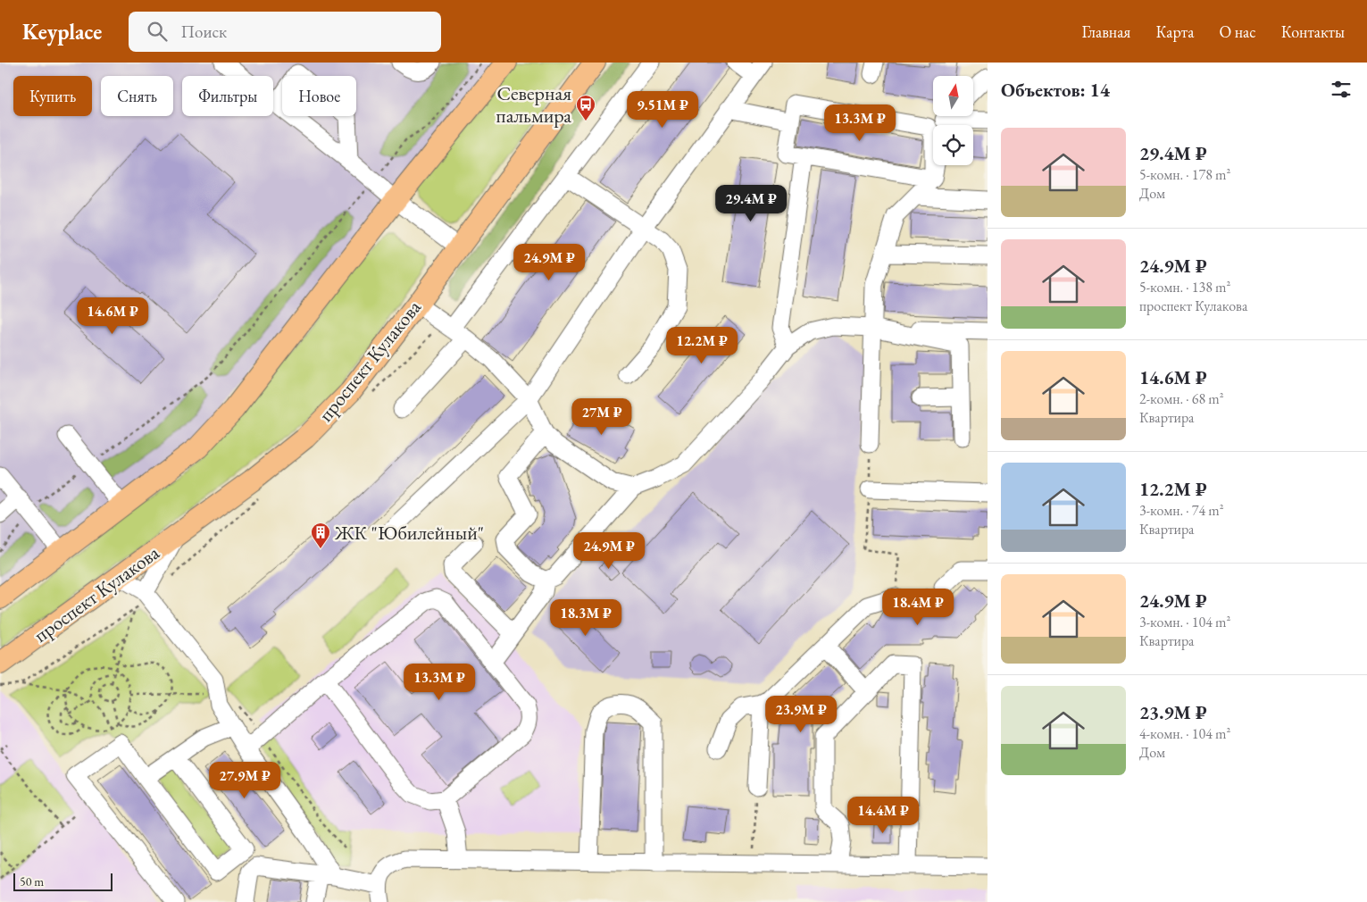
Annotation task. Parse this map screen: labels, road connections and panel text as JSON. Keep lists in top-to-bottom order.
{
  "streets": {
    "main road": ["проспект Кулакова"]
  },
  "places": {
    "bus stop": ["Северная пальмира"],
    "building": ["ЖК \"Юбилейный\""]
  },
  "scale_bar": "50 m",
  "north": "top",
  "page": {
    "header": "Keyplace",
    "search": "Поиск",
    "nav": [
      "Главная",
      "Карта",
      "О нас",
      "Контакты"
    ],
    "heading": "Объектов: 14",
    "chip": [
      "Купить",
      "Снять",
      "Фильтры",
      "Новое"
    ],
    "price": [
      "9.51M ₽",
      "13.3M ₽",
      "29.4M ₽",
      "24.9M ₽",
      "14.6M ₽",
      "12.2M ₽",
      "27M ₽",
      "24.9M ₽",
      "18.4M ₽",
      "18.3M ₽",
      "13.3M ₽",
      "23.9M ₽",
      "27.9M ₽",
      "14.4M ₽"
    ],
    "list": [
      {
        "name": "29.4M ₽",
        "note": "5-комн. · 178 m² · Дом"
      },
      {
        "name": "24.9M ₽",
        "note": "5-комн. · 138 m² · проспект Кулакова"
      },
      {
        "name": "14.6M ₽",
        "note": "2-комн. · 68 m² · Квартира"
      },
      {
        "name": "12.2M ₽",
        "note": "3-комн. · 74 m² · Квартира"
      },
      {
        "name": "24.9M ₽",
        "note": "3-комн. · 104 m² · Квартира"
      },
      {
        "name": "23.9M ₽",
        "note": "4-комн. · 104 m² · Дом"
      }
    ],
    "scale": "50 m"
  }
}
